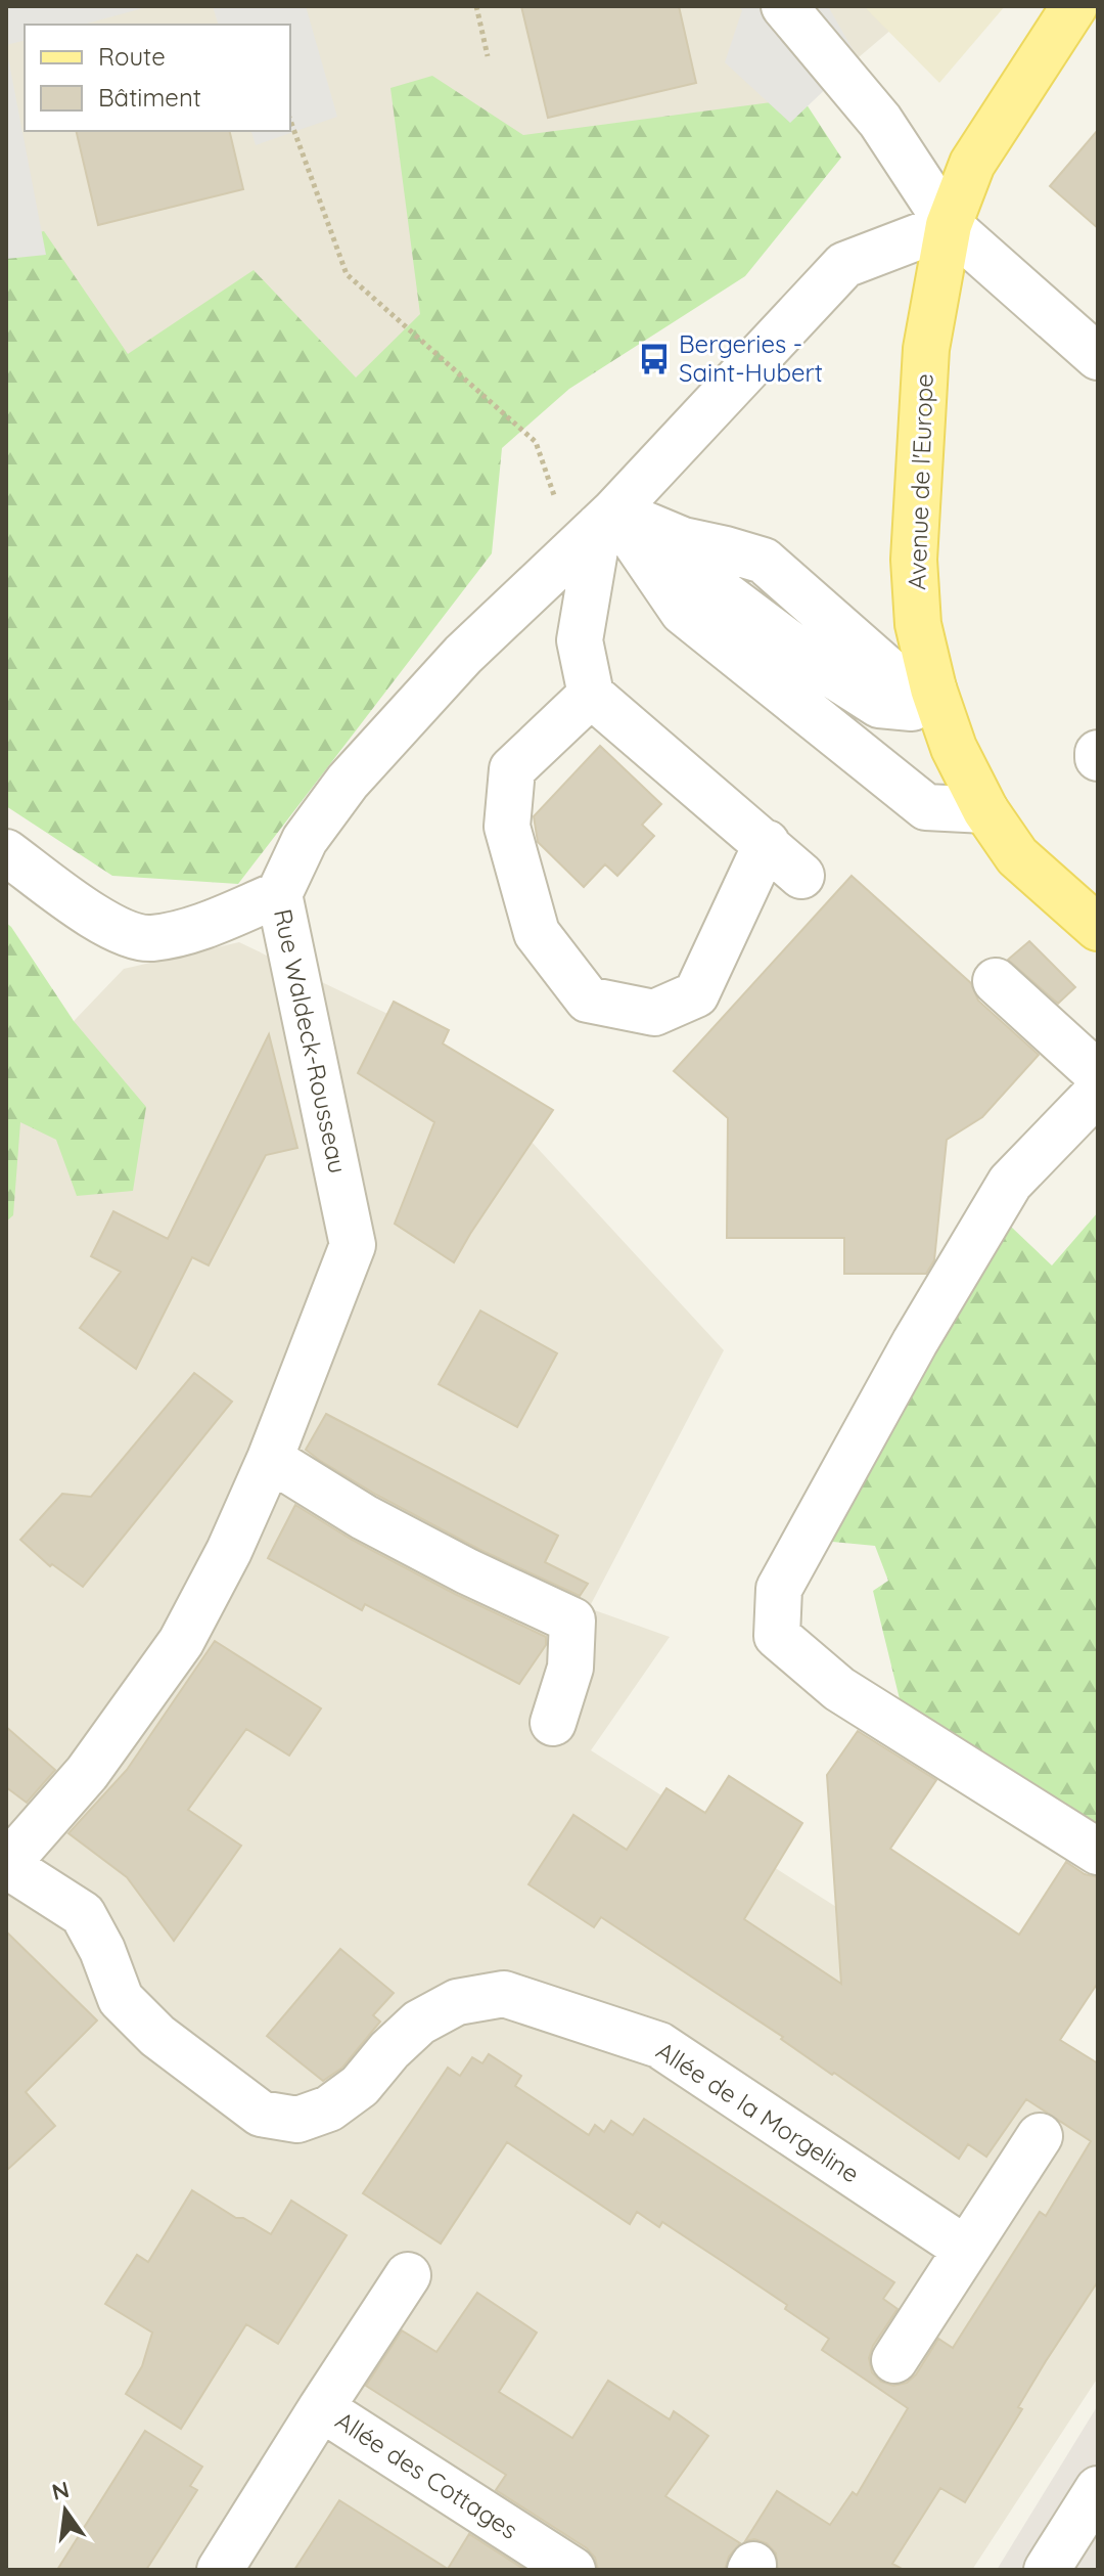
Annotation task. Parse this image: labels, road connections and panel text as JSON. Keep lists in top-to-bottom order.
{
  "streets": {
    "main road": ["Avenue de l'Europe"],
    "street": ["Rue Waldeck-Rousseau", "Allée de la Morgeline", "Allée des Cottages"]
  },
  "crossings": [
    ["Avenue de l'Europe", "Rue Waldeck-Rousseau"],
    ["Rue Waldeck-Rousseau", "Allée de la Morgeline"]
  ],
  "places": {
    "bus stop": ["Bergeries - Saint-Hubert"]
  },
  "legend": ["Route", "Bâtiment"],
  "north": "top"
}
